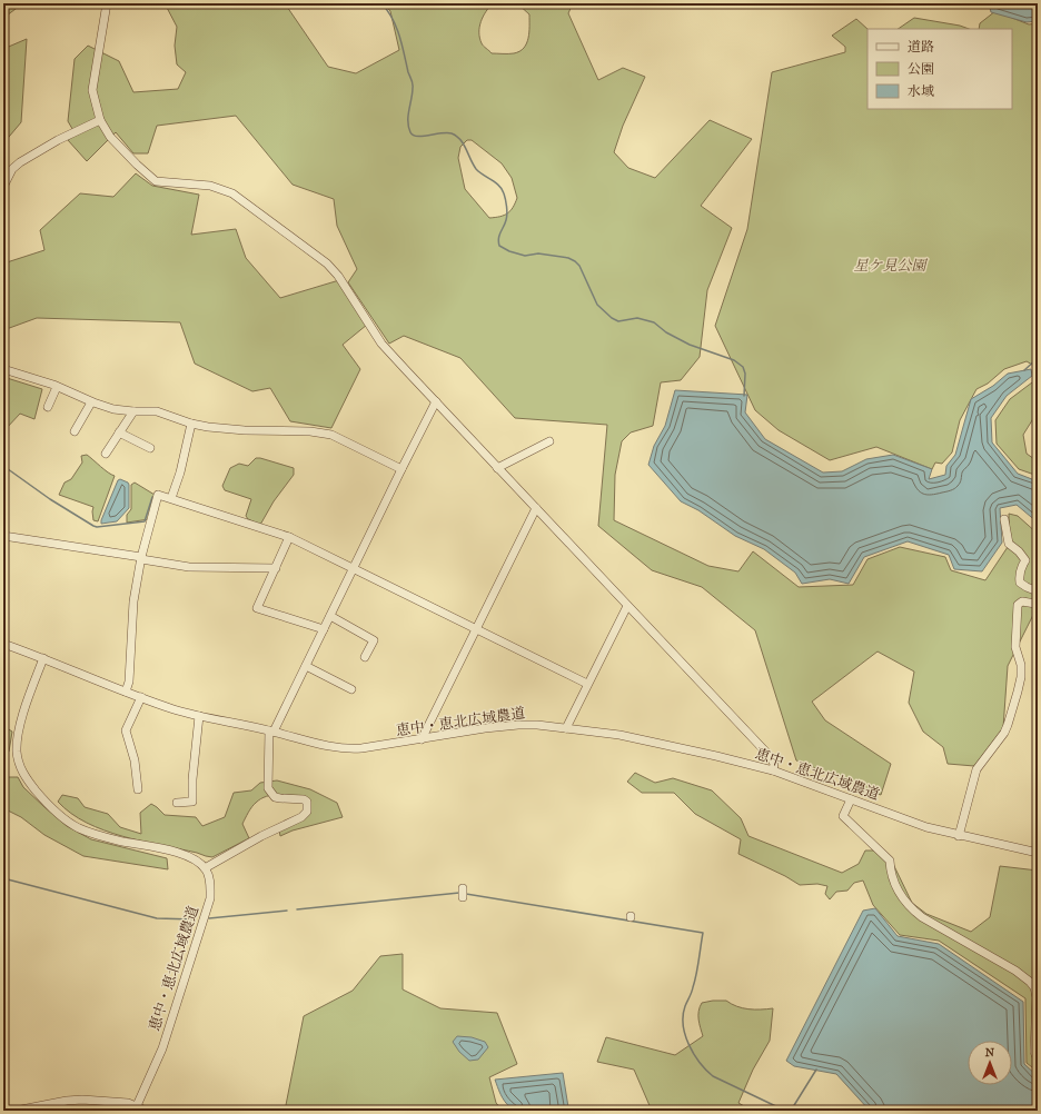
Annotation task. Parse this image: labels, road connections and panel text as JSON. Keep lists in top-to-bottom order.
{
  "streets": {
    "street": ["恵中・恵北広域農道"]
  },
  "parks": ["星ケ見公園"],
  "legend": ["道路", "公園", "水域"],
  "north": "top"
}
